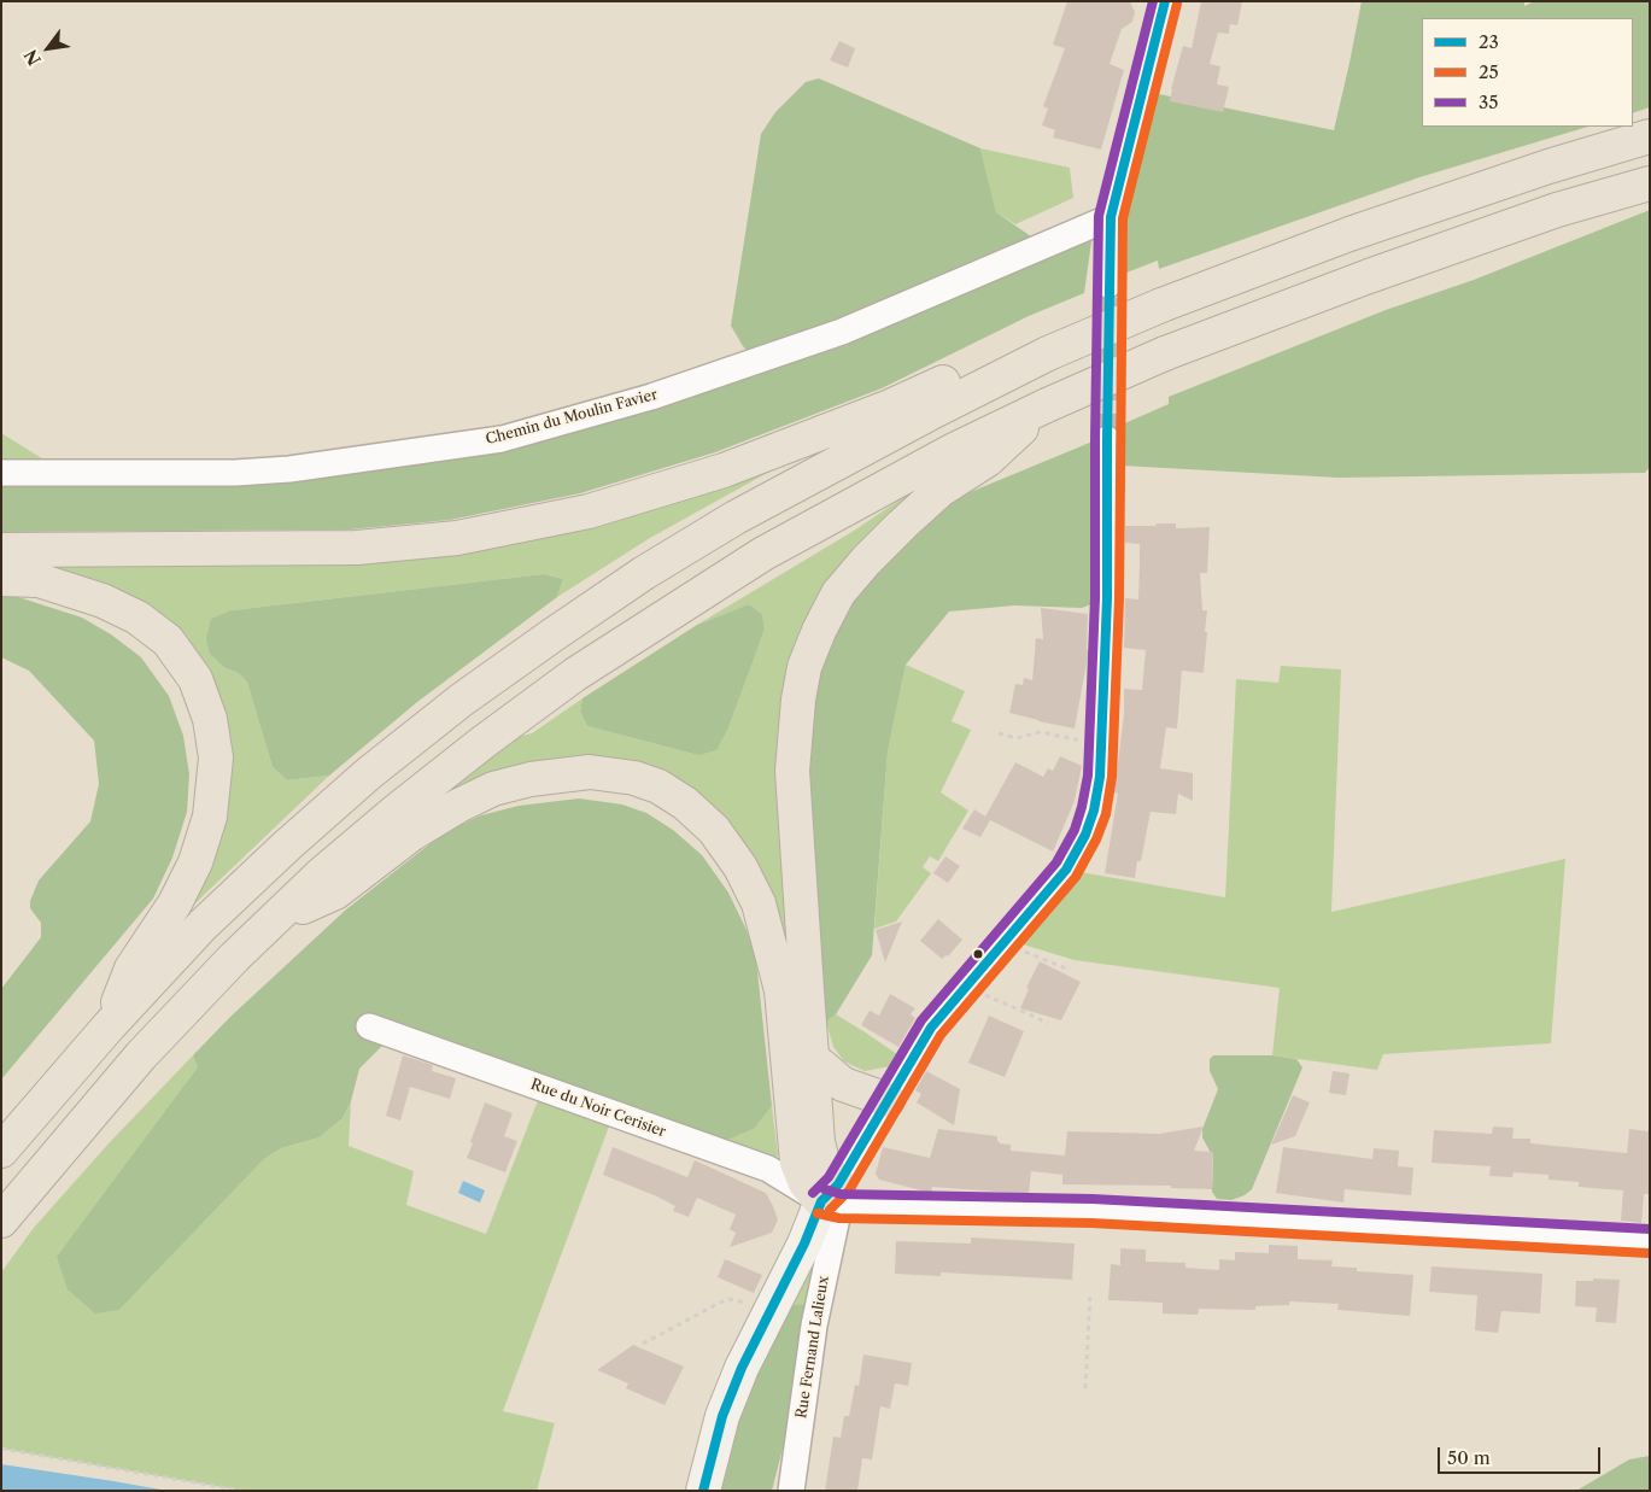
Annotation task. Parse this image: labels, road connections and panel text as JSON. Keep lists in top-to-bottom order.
{
  "streets": {
    "street": ["Chemin du Moulin Favier", "Rue du Noir Cerisier", "Rue Fernand Lalieux"]
  },
  "crossings": [
    ["Rue du Noir Cerisier", "Rue Fernand Lalieux"]
  ],
  "lines": ["transit line 23", "transit line 35", "transit line 25"],
  "legend": ["23", "25", "35"],
  "scale_bar": "50 m",
  "north": "bottom left"
}
